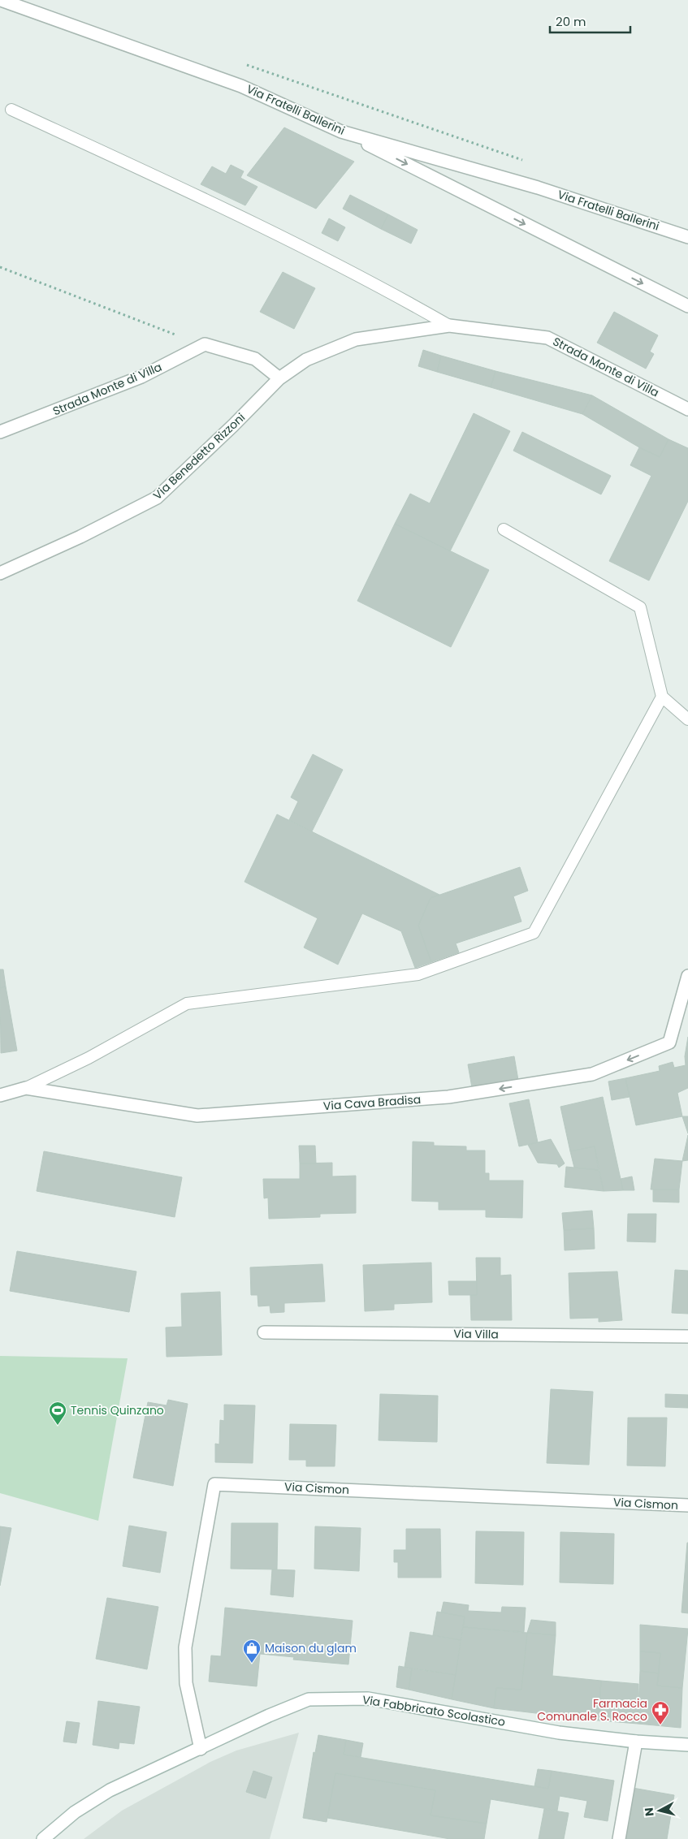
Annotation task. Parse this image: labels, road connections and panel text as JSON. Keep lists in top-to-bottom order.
{
  "streets": {
    "street": [
      "Via Fratelli Ballerini",
      "Strada Monte di Villa",
      "Via Benedetto Rizzoni",
      "Via Cava Bradisa",
      "Via Villa",
      "Via Cismon",
      "Via Fabbricato Scolastico"
    ]
  },
  "crossings": [
    ["Strada Monte di Villa", "Via Benedetto Rizzoni"],
    ["Via Cismon", "Via Fabbricato Scolastico"]
  ],
  "one_way": ["Via Cava Bradisa"],
  "places": {
    "sports": ["Tennis Quinzano"],
    "shop": ["Maison du glam"],
    "pharmacy": ["Farmacia Comunale S. Rocco"]
  },
  "scale_bar": "20 m",
  "north": "left"
}
